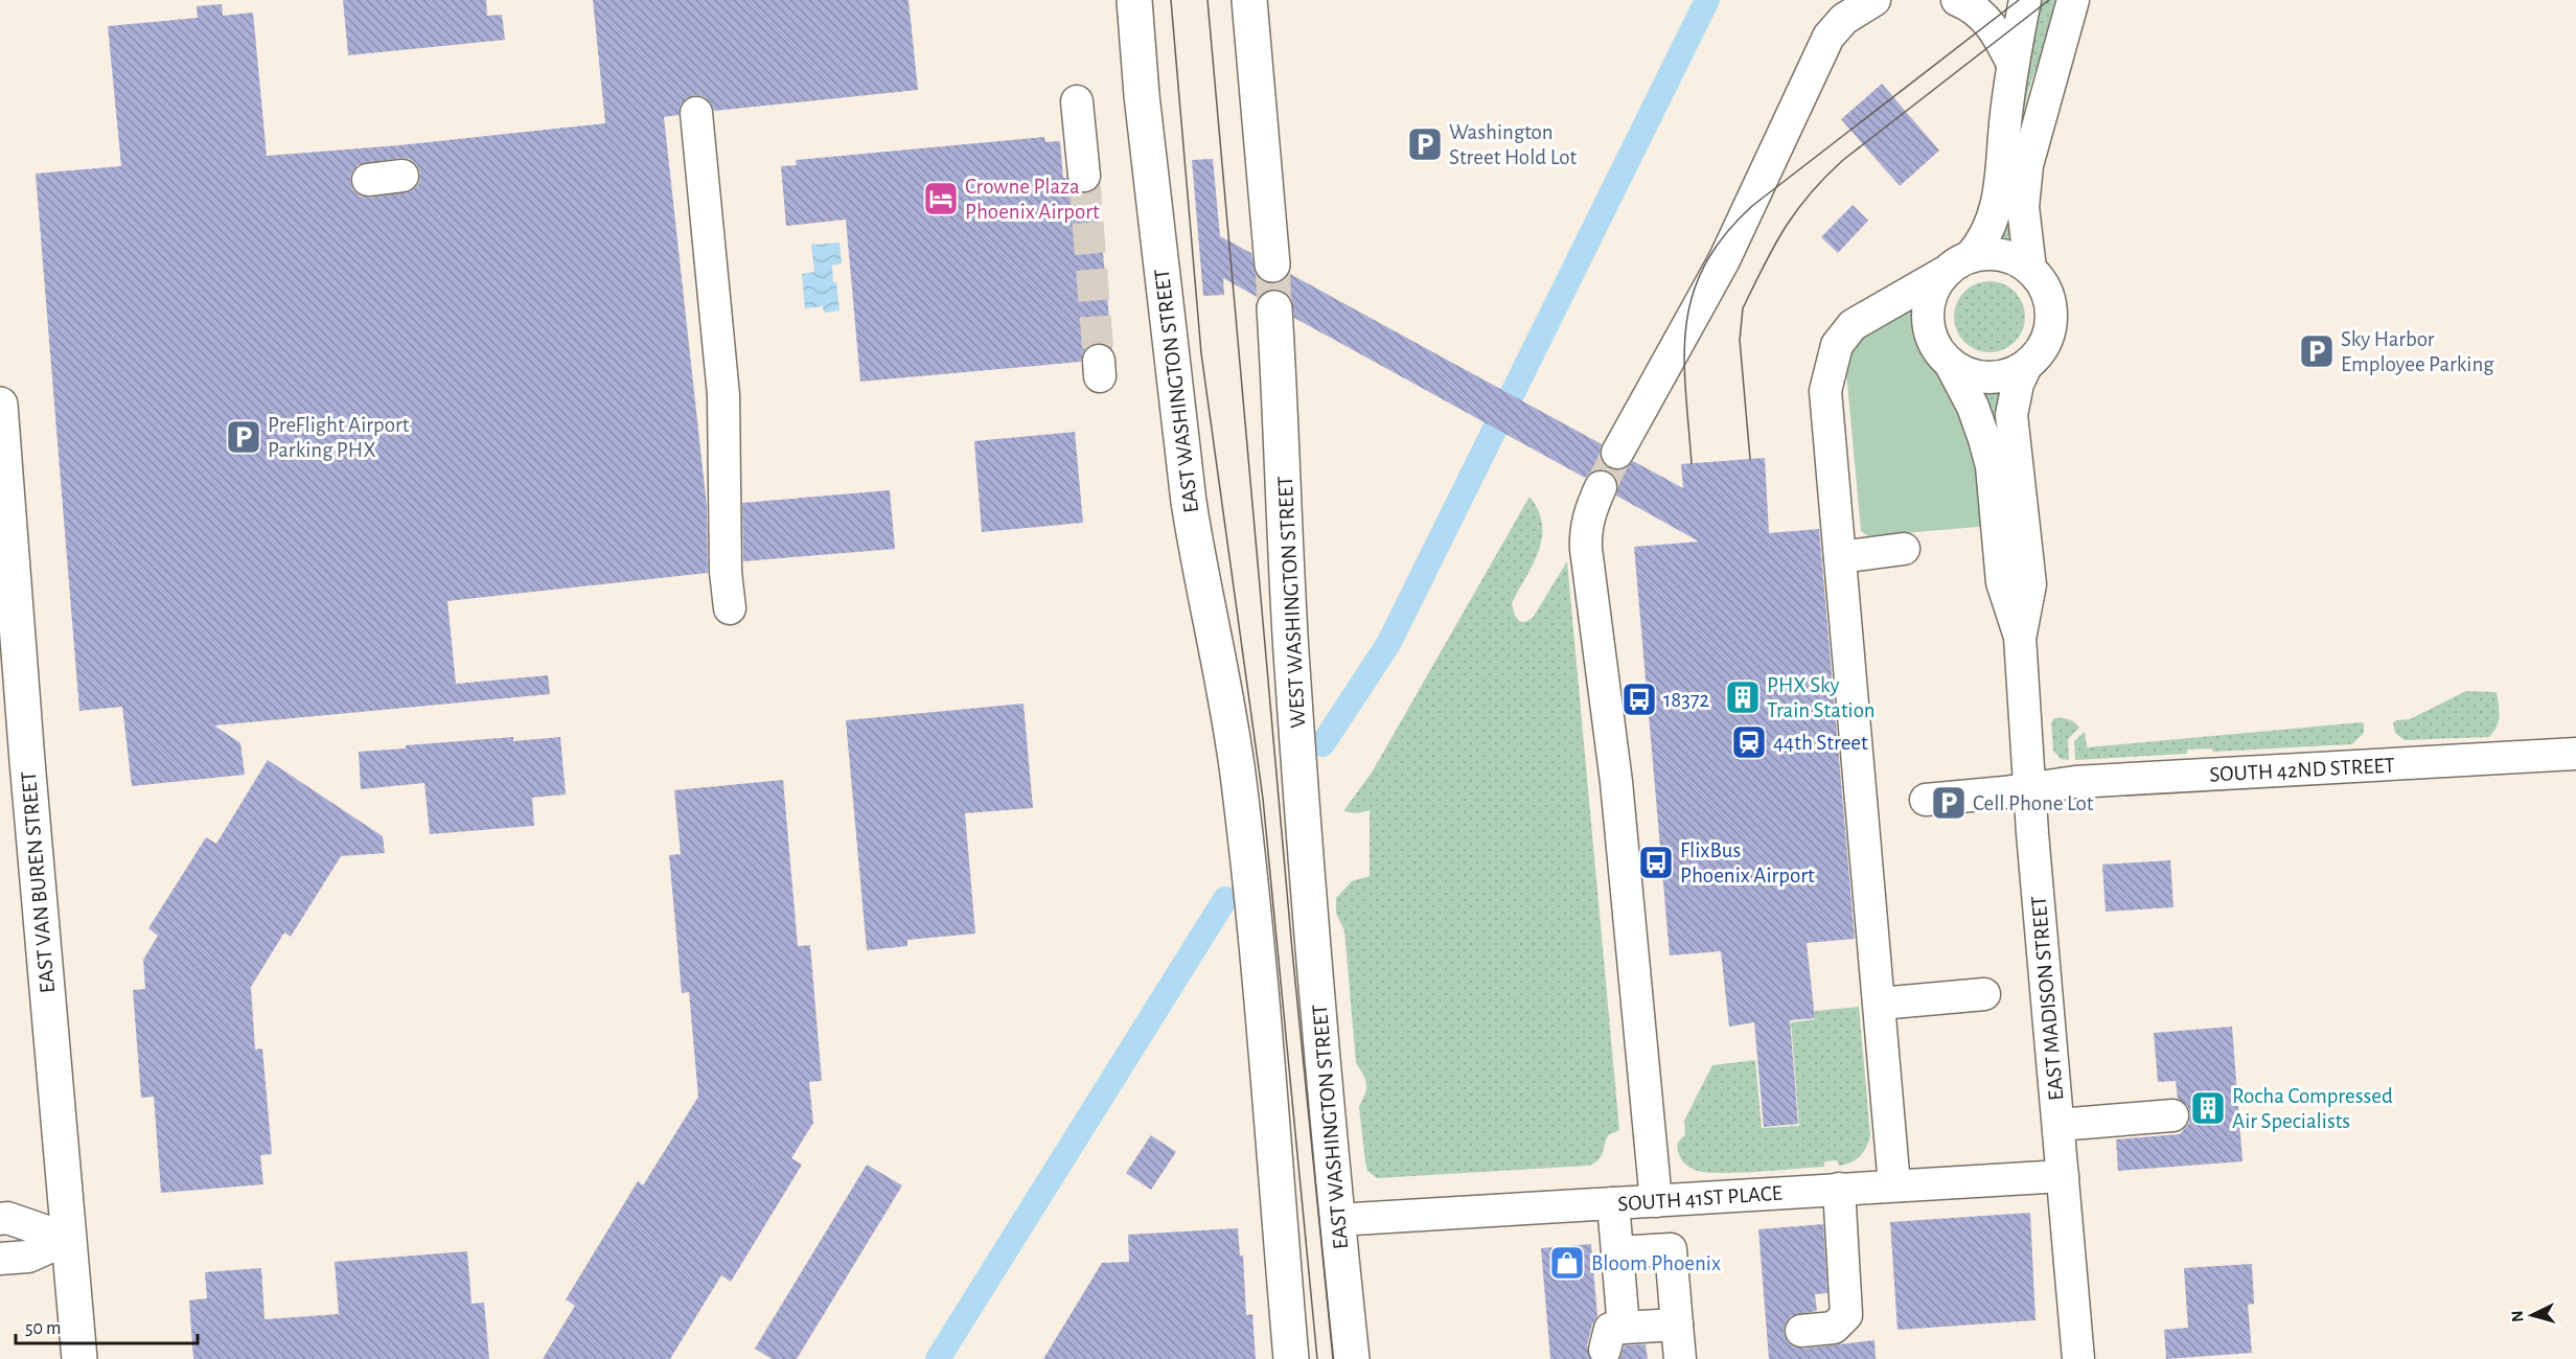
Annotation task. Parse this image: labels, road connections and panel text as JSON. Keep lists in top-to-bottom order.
{
  "streets": {
    "main road": ["EAST WASHINGTON STREET", "WEST WASHINGTON STREET", "EAST VAN BUREN STREET"],
    "street": ["SOUTH 42ND STREET", "EAST MADISON STREET", "SOUTH 41ST PLACE"]
  },
  "crossings": [
    ["EAST WASHINGTON STREET", "WEST WASHINGTON STREET"],
    ["EAST WASHINGTON STREET", "SOUTH 41ST PLACE"],
    ["SOUTH 42ND STREET", "EAST MADISON STREET"],
    ["EAST MADISON STREET", "SOUTH 41ST PLACE"]
  ],
  "places": {
    "parking": [
      "Washington Street Hold Lot",
      "Sky Harbor Employee Parking",
      "PreFlight Airport Parking PHX",
      "Cell Phone Lot"
    ],
    "hotel": ["Crowne Plaza Phoenix Airport"],
    "building": ["PHX Sky Train Station", "Rocha Compressed Air Specialists"],
    "bus stop": ["18372", "FlixBus Phoenix Airport"],
    "station": ["44th Street"],
    "shop": ["Bloom Phoenix"]
  },
  "scale_bar": "50 m",
  "north": "left"
}
